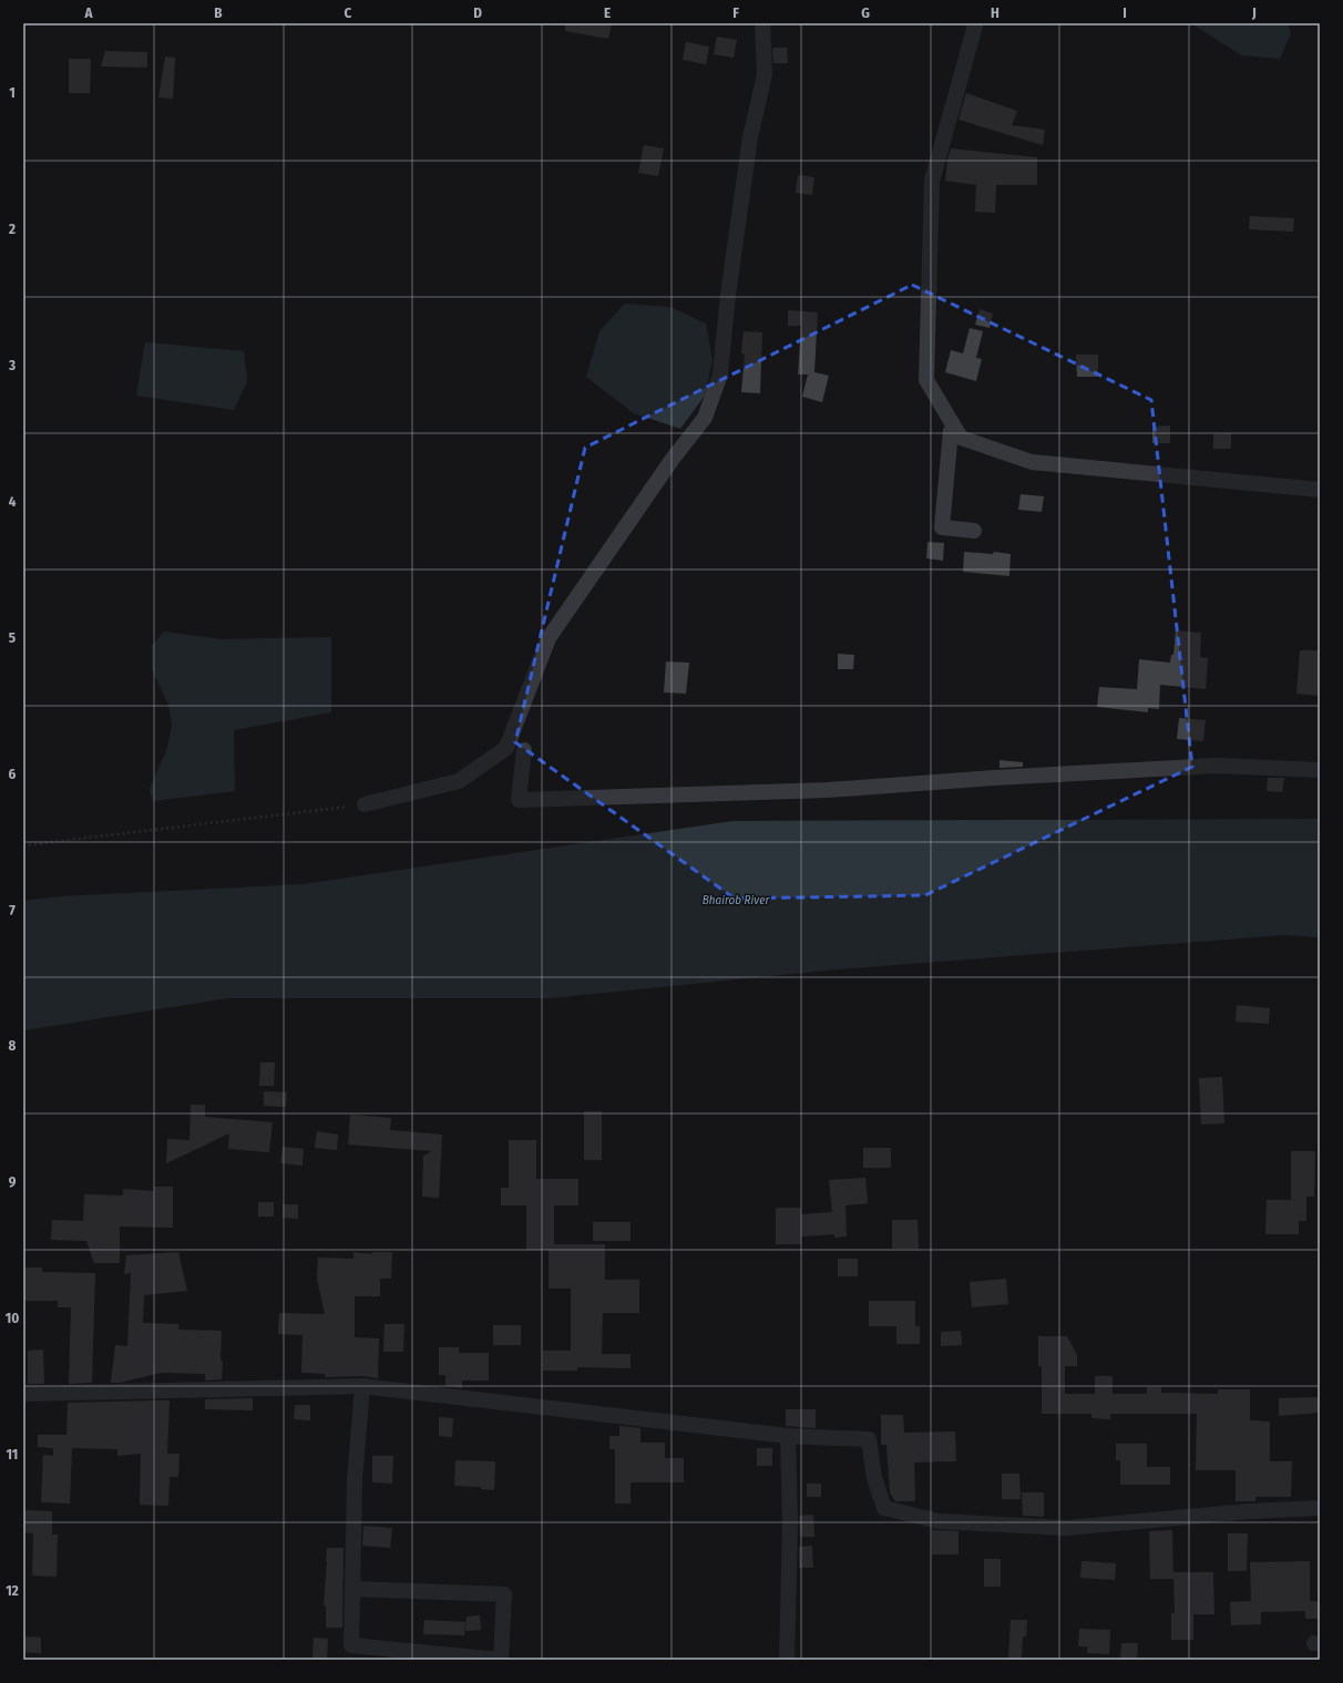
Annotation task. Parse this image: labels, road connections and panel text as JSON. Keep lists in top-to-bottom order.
{
  "water": ["Bhairob River"],
  "grid": {
    "columns": [
      "A",
      "B",
      "C",
      "D",
      "E",
      "F",
      "G",
      "H",
      "I",
      "J"
    ],
    "rows": [
      "1",
      "2",
      "3",
      "4",
      "5",
      "6",
      "7",
      "8",
      "9",
      "10",
      "11",
      "12"
    ]
  }
}
